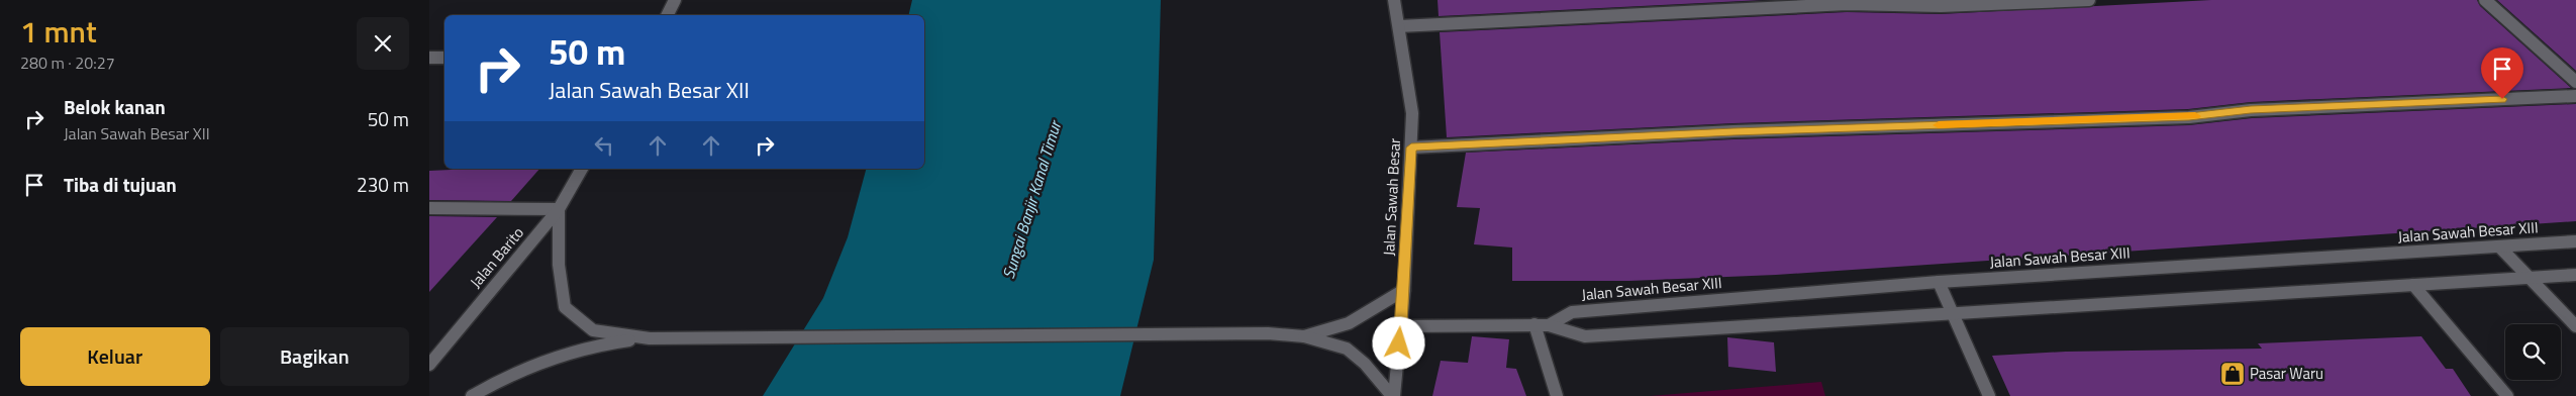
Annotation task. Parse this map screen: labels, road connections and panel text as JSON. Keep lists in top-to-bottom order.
{
  "streets": {
    "street": ["Jalan Sawah Besar", "Jalan Sawah Besar XIII", "Jalan Barito"]
  },
  "crossings": [
    ["Jalan Sawah Besar", "Jalan Sawah Besar XIII"]
  ],
  "water": ["Sungai Banjir Kanal Timur"],
  "places": {
    "shop": ["Pasar Waru"]
  },
  "page": {
    "heading": ["1 mnt", "280 m · 20:27"],
    "turn": ["50 m", "Jalan Sawah Besar XII"],
    "list": [
      {
        "name": "Belok kanan",
        "note": "Jalan Sawah Besar XII",
        "value": "50 m"
      },
      {
        "name": "Tiba di tujuan",
        "value": "230 m"
      }
    ],
    "buttons": ["Keluar", "Bagikan"]
  }
}
